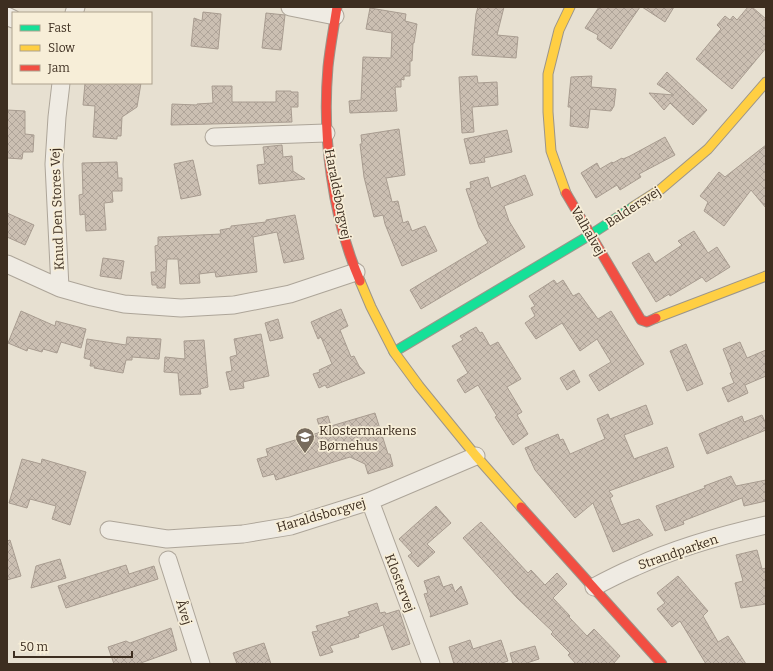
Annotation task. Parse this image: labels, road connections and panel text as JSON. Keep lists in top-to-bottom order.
{
  "streets": {
    "street": [
      "Haraldsborgvej",
      "Baldersvej",
      "Knud Den Stores Vej",
      "Valhalvej",
      "Strandparken",
      "Klostervej",
      "Åvej"
    ]
  },
  "crossings": [
    ["Haraldsborgvej", "Baldersvej"],
    ["Haraldsborgvej", "Strandparken"],
    ["Haraldsborgvej", "Klostervej"],
    ["Baldersvej", "Valhalvej"]
  ],
  "places": {
    "school or university": ["Klostermarkens Børnehus"]
  },
  "legend": ["Fast", "Slow", "Jam"],
  "scale_bar": "50 m"
}
